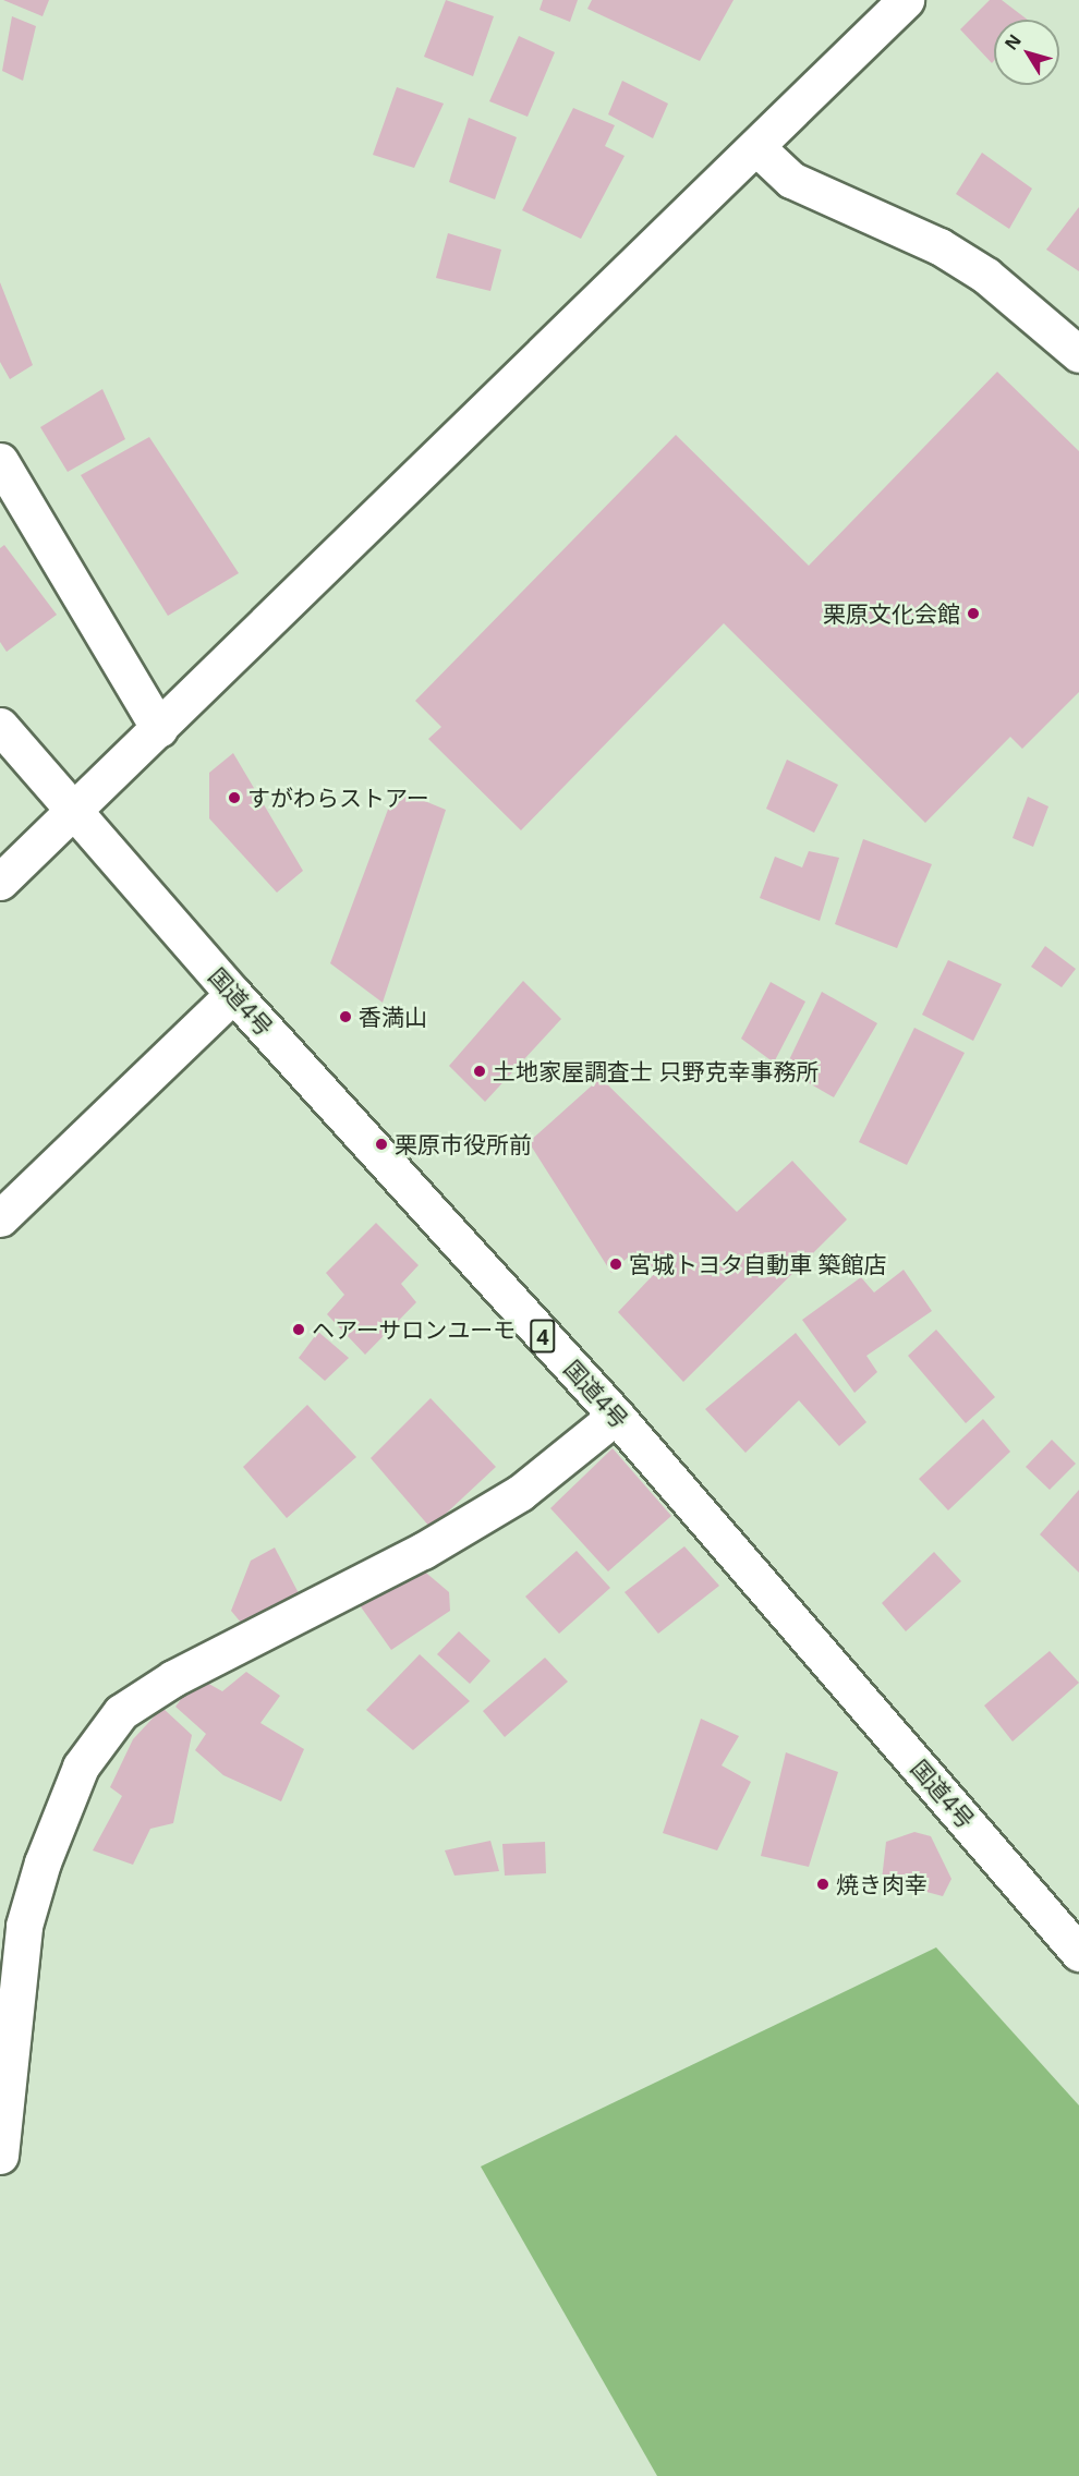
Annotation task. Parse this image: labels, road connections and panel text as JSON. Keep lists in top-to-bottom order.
{
  "streets": {
    "main road": ["国道4号", "4"]
  },
  "places": [
    "栗原文化会館",
    "すがわらストアー",
    "香満山",
    "土地家屋調査士 只野克幸事務所",
    "栗原市役所前",
    "宮城トヨタ自動車 築館店",
    "ヘアーサロンユーモ",
    "焼き肉幸"
  ],
  "north": "top left"
}
